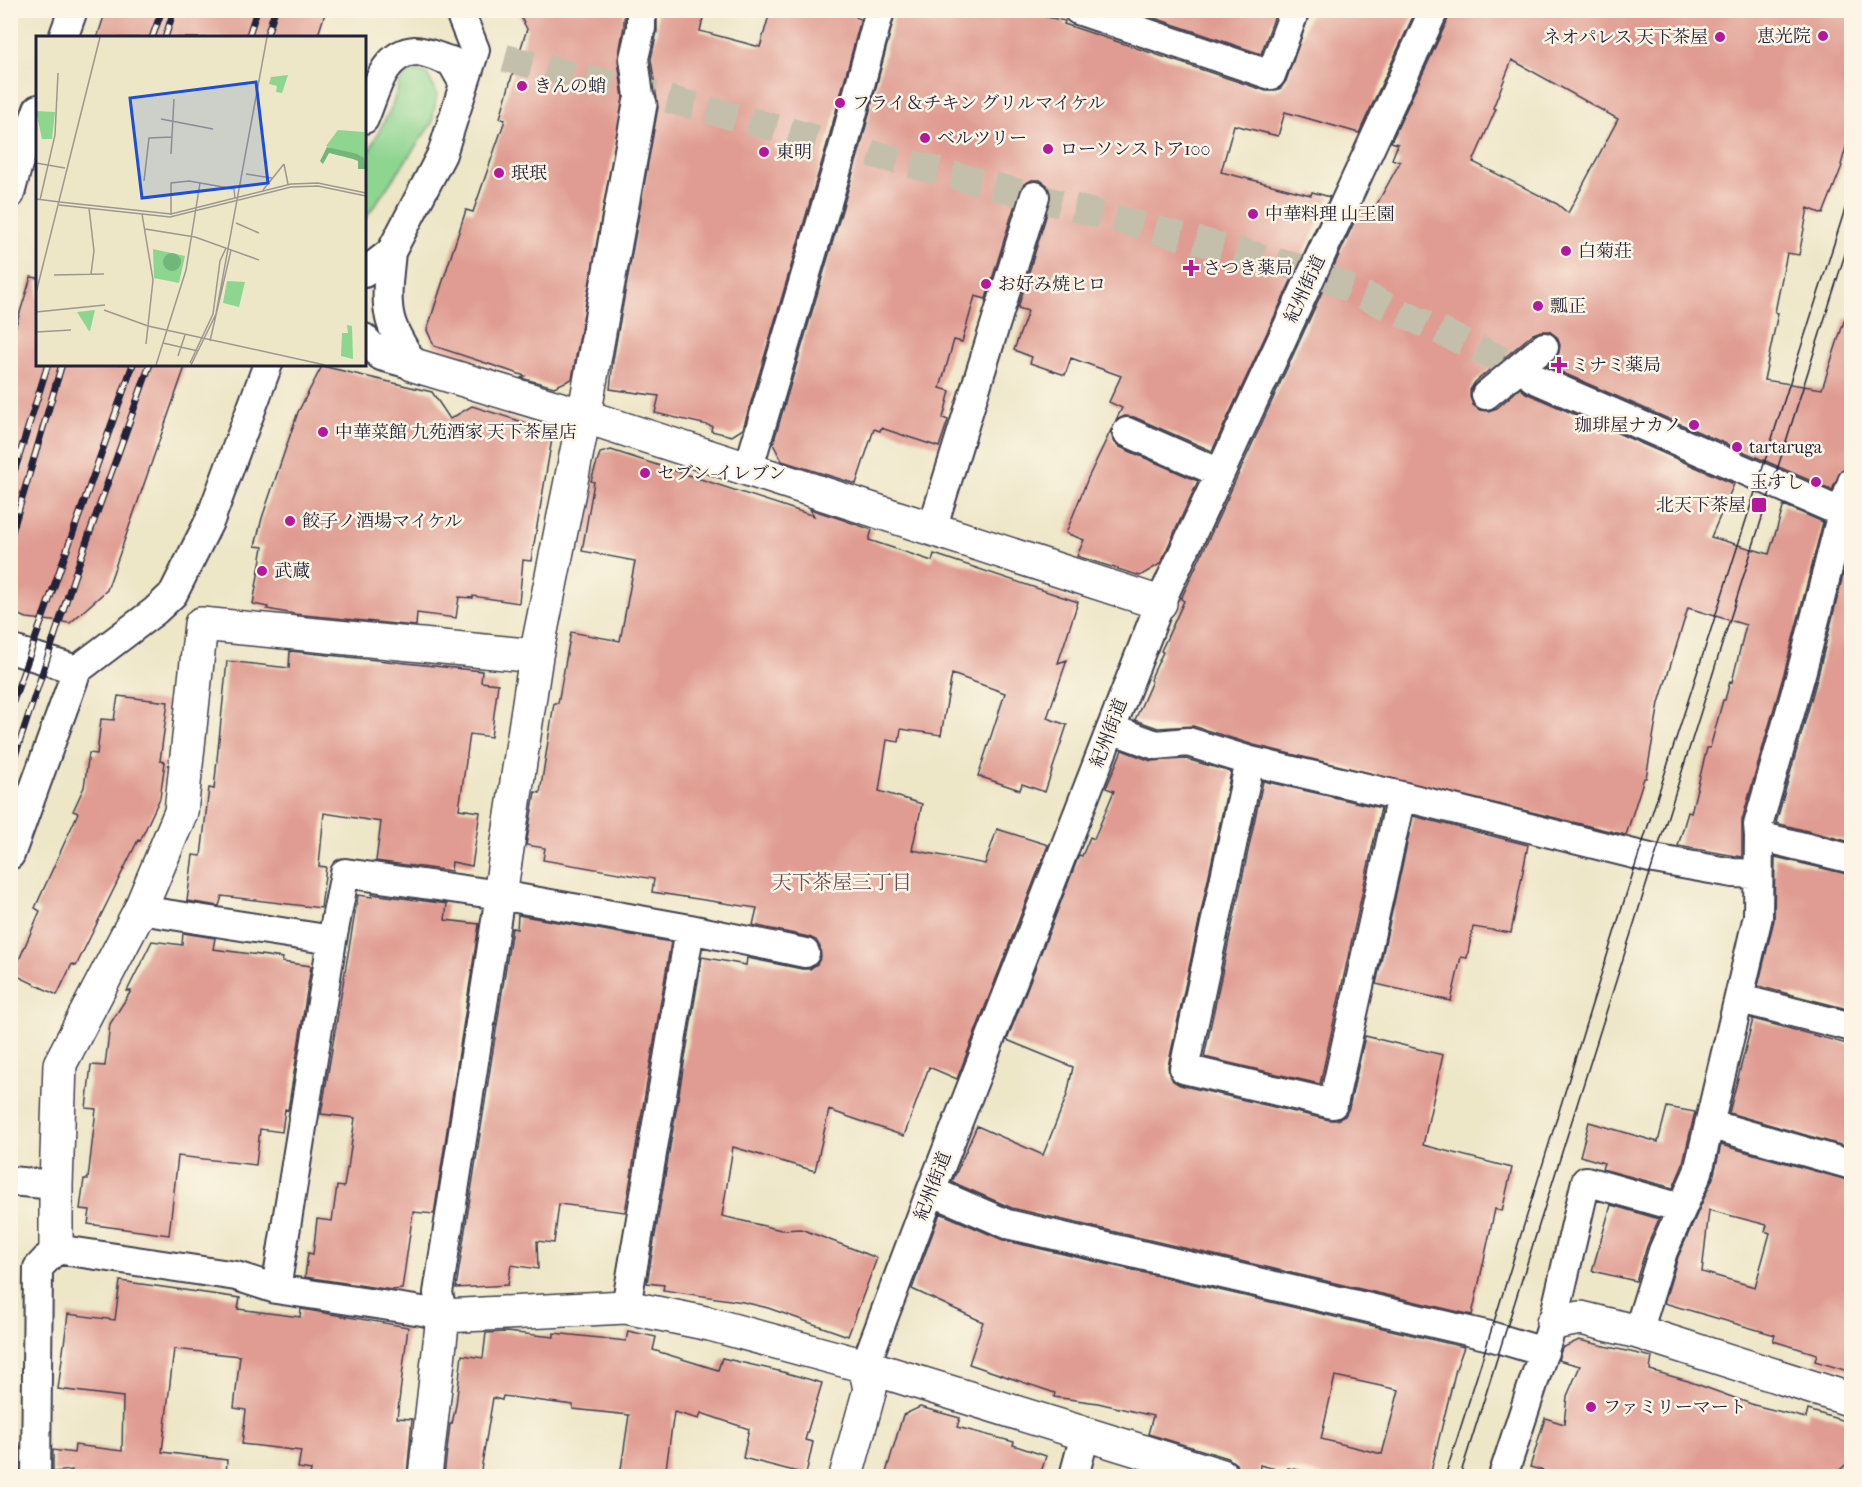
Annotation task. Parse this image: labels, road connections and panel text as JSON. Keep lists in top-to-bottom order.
{
  "streets": {
    "street": ["紀州街道"]
  },
  "districts": ["天下茶屋三丁目"],
  "places": {
    "other": [
      "恵光院",
      "ネオパレス 天下茶屋",
      "きんの蛸",
      "フライ＆チキン グリルマイケル",
      "ベルツリー",
      "ローソンストア100",
      "東明",
      "珉珉",
      "中華料理 山王園",
      "白菊荘",
      "お好み焼ヒロ",
      "瓢正",
      "珈琲屋ナカノ",
      "中華菜館 九苑酒家 天下茶屋店",
      "tartaruga",
      "セブン-イレブン",
      "玉すし",
      "餃子ノ酒場マイケル",
      "武蔵",
      "ファミリーマート"
    ],
    "health": ["さつき薬局", "ミナミ薬局"],
    "transit": ["北天下茶屋"]
  }
}
